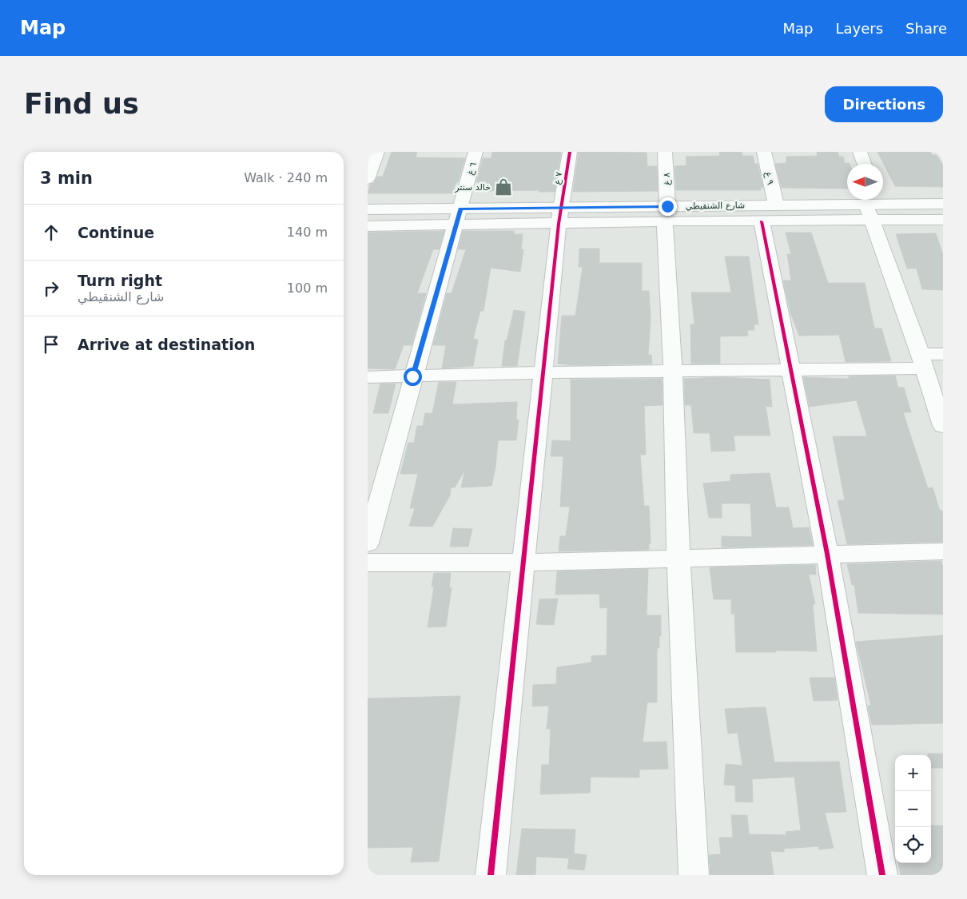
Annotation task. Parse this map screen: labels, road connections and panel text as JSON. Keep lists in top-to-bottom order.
{
  "streets": {
    "street": [
      "٦ غ",
      "٧ غ",
      "٩ غ",
      "٨ غ",
      "شارع الشنقيطي"
    ]
  },
  "crossings": [
    ["٩ غ", "شارع الشنقيطي"]
  ],
  "places": {
    "shop": ["خالد سنتر"]
  },
  "north": "left",
  "page": {
    "header": "Map",
    "nav": ["Map", "Layers", "Share"],
    "buttons": "Directions",
    "title": "Find us",
    "heading": ["3 min", "Walk · 240 m"],
    "list": [
      ["Continue", "140 m"],
      ["Turn right", "شارع الشنقيطي", "100 m"],
      "Arrive at destination"
    ],
    "map_buttons": ["+", "−"]
  }
}
